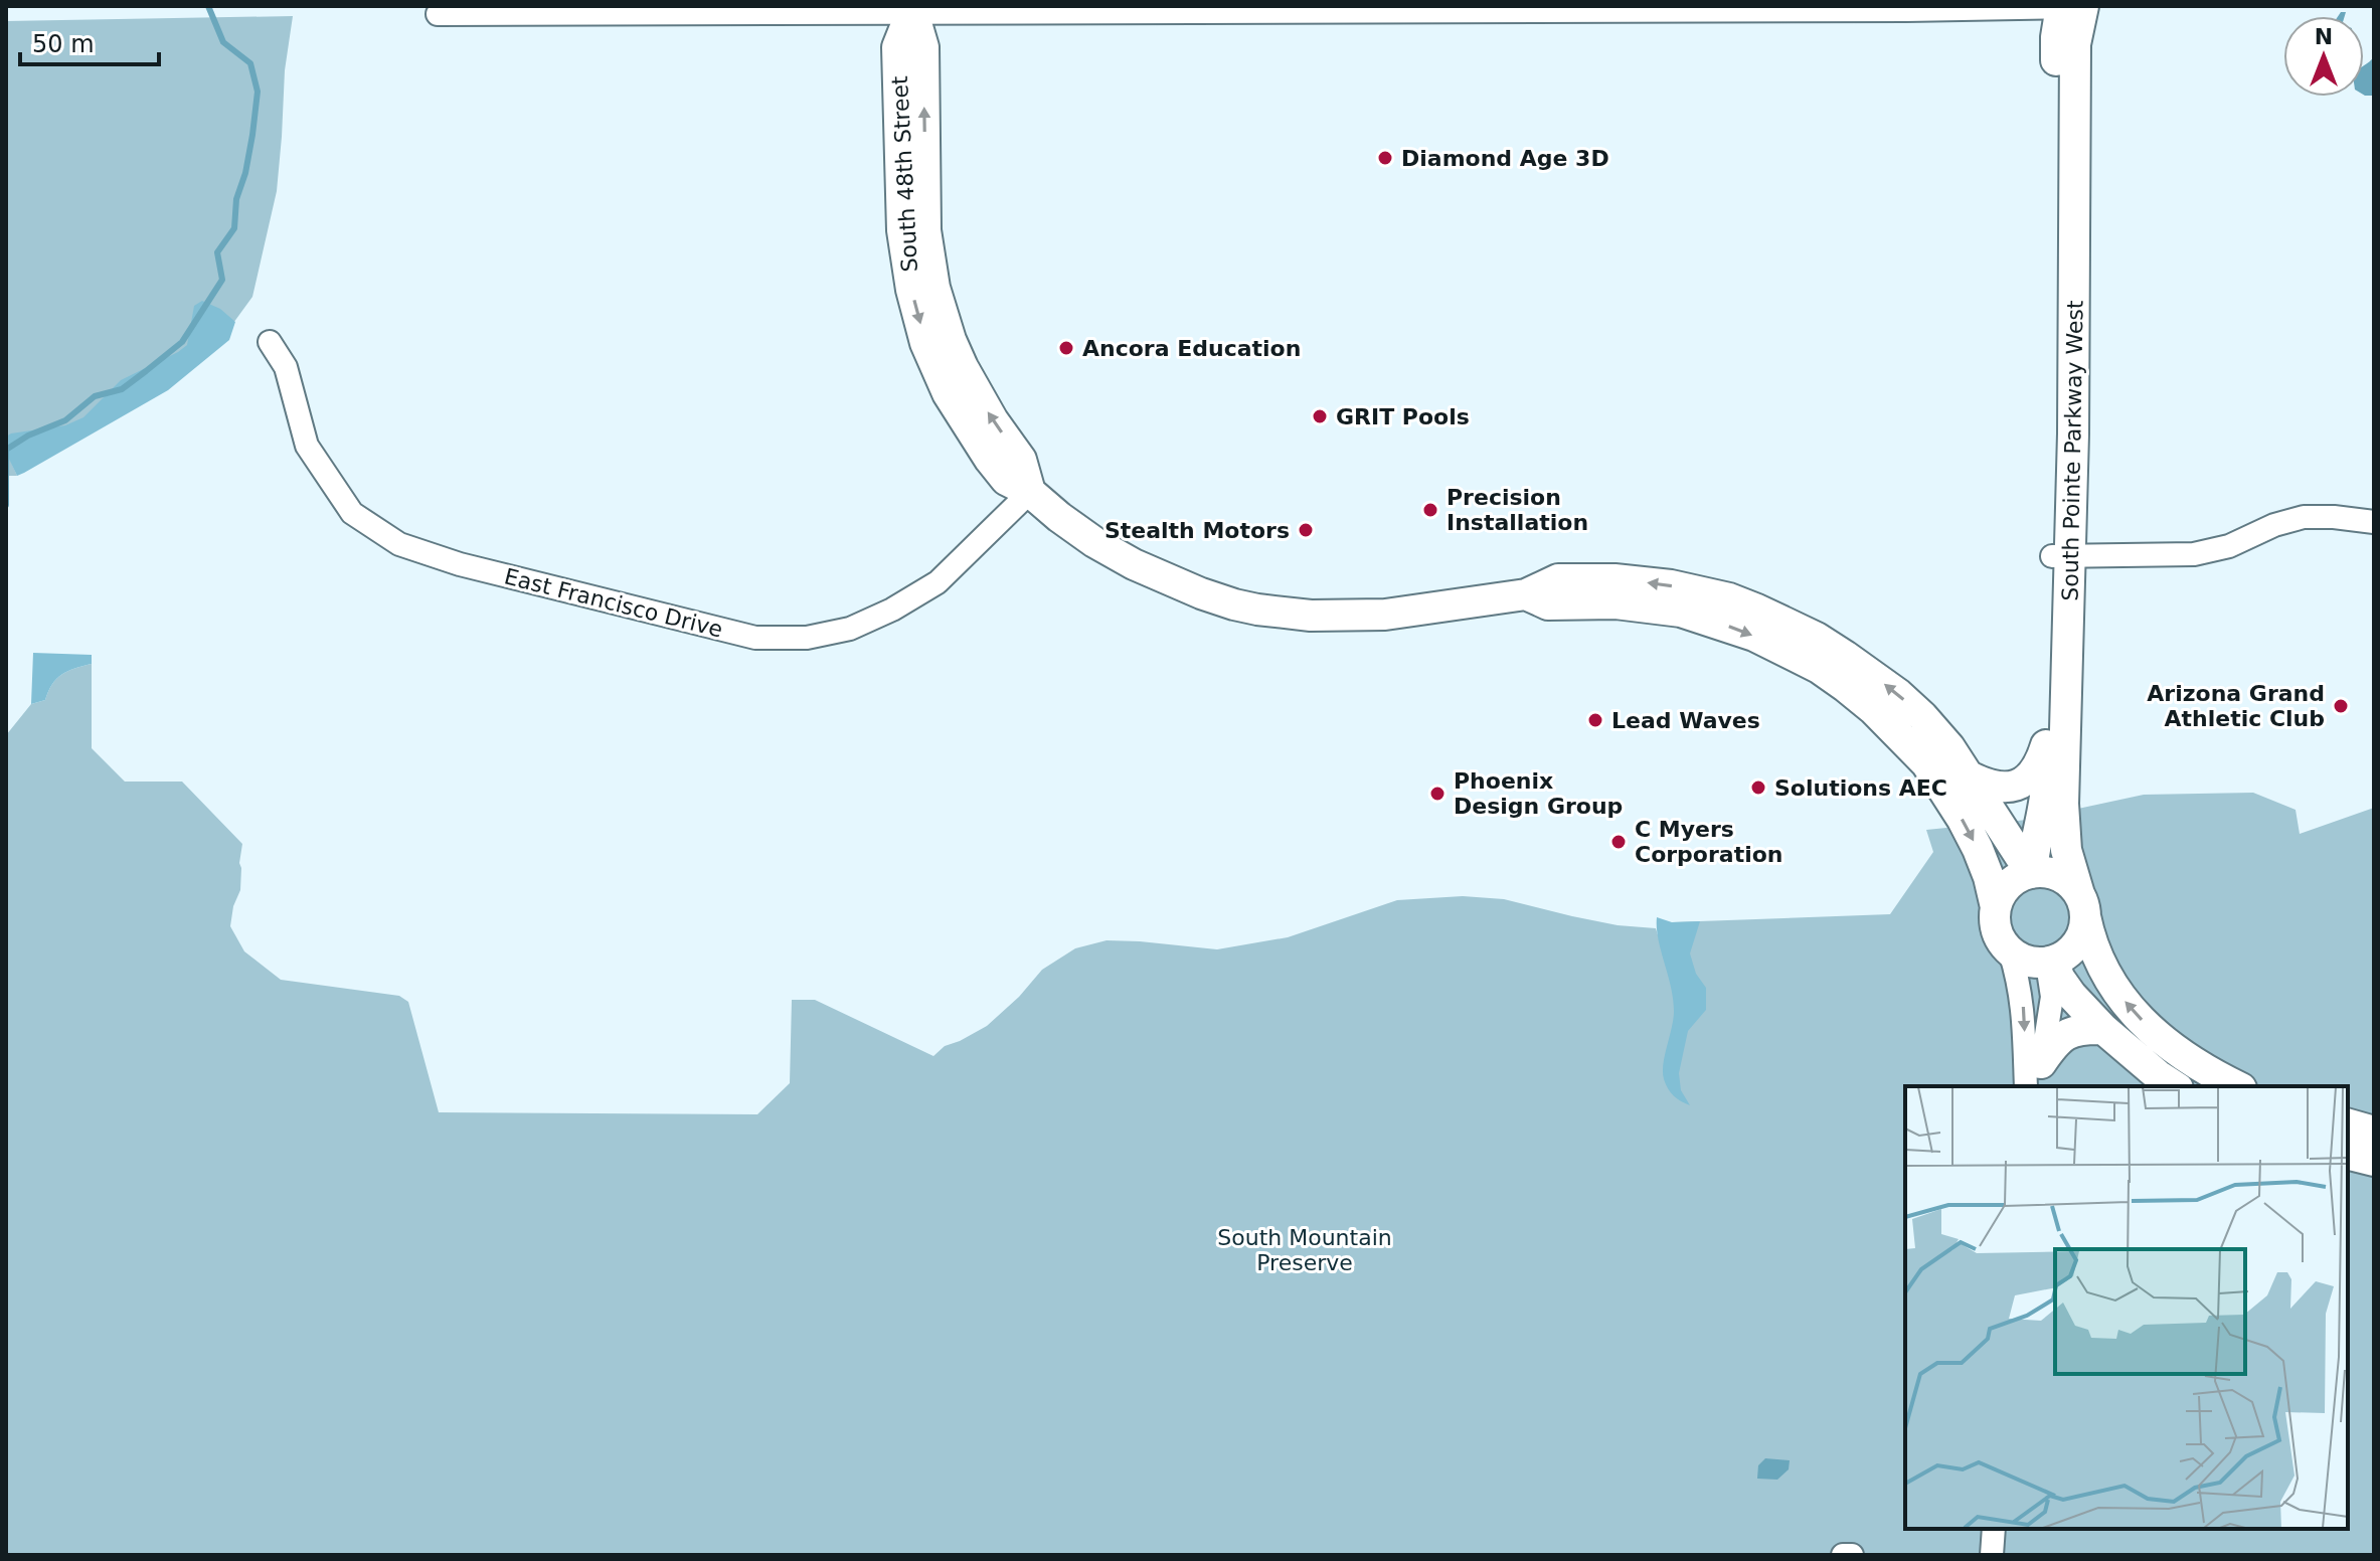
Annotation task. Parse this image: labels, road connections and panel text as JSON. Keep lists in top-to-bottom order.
{
  "streets": {
    "main road": ["South 48th Street", "South Pointe Parkway West"],
    "street": ["East Francisco Drive"]
  },
  "crossings": [
    ["South 48th Street", "South Pointe Parkway West"],
    ["South 48th Street", "East Francisco Drive"]
  ],
  "parks": ["South Mountain Preserve"],
  "places": [
    "Diamond Age 3D",
    "Ancora Education",
    "GRIT Pools",
    "Precision Installation",
    "Stealth Motors",
    "Arizona Grand Athletic Club",
    "Lead Waves",
    "Solutions AEC",
    "Phoenix Design Group",
    "C Myers Corporation"
  ],
  "scale_bar": "50 m",
  "north": "top"
}
